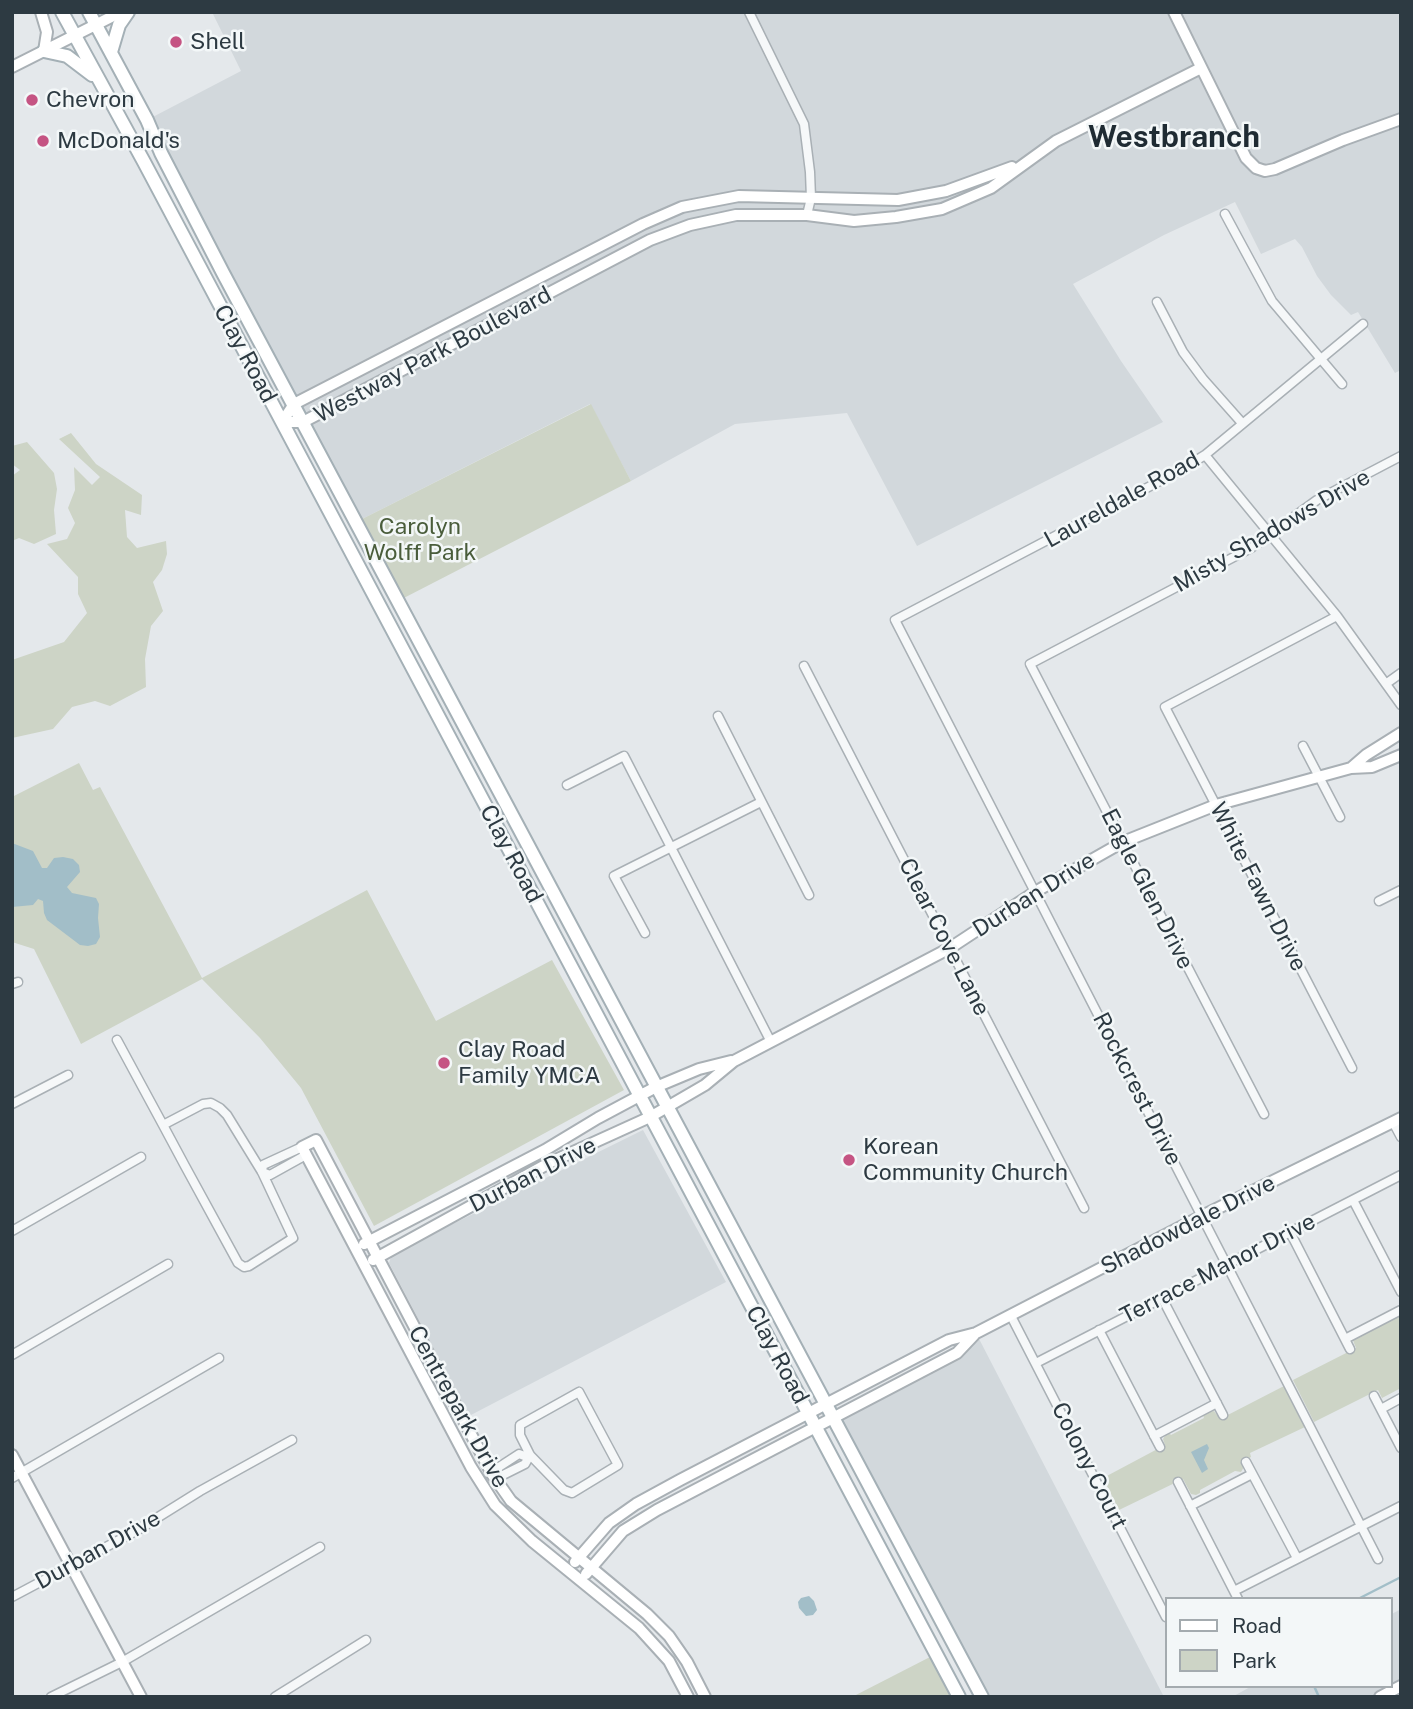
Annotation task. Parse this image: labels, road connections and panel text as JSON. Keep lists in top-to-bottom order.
{
  "streets": {
    "main road": ["Clay Road"],
    "street": [
      "Westway Park Boulevard",
      "Laureldale Road",
      "Misty Shadows Drive",
      "White Fawn Drive",
      "Eagle Glen Drive",
      "Durban Drive",
      "Clear Cove Lane",
      "Rockcrest Drive",
      "Shadowdale Drive",
      "Terrace Manor Drive",
      "Centrepark Drive",
      "Colony Court"
    ]
  },
  "crossings": [
    ["Clay Road", "Westway Park Boulevard"],
    ["Clay Road", "Durban Drive"],
    ["Clay Road", "Shadowdale Drive"],
    ["Laureldale Road", "Rockcrest Drive"],
    ["Misty Shadows Drive", "Eagle Glen Drive"],
    ["White Fawn Drive", "Durban Drive"],
    ["Eagle Glen Drive", "Durban Drive"],
    ["Durban Drive", "Clear Cove Lane"],
    ["Durban Drive", "Rockcrest Drive"],
    ["Durban Drive", "Centrepark Drive"],
    ["Rockcrest Drive", "Shadowdale Drive"],
    ["Rockcrest Drive", "Terrace Manor Drive"],
    ["Shadowdale Drive", "Centrepark Drive"],
    ["Shadowdale Drive", "Colony Court"],
    ["Terrace Manor Drive", "Colony Court"]
  ],
  "districts": ["Westbranch"],
  "parks": ["Carolyn Wolff Park"],
  "places": [
    "Shell",
    "Chevron",
    "McDonald's",
    "Clay Road Family YMCA",
    "Korean Community Church"
  ],
  "legend": ["Road", "Park"]
}
